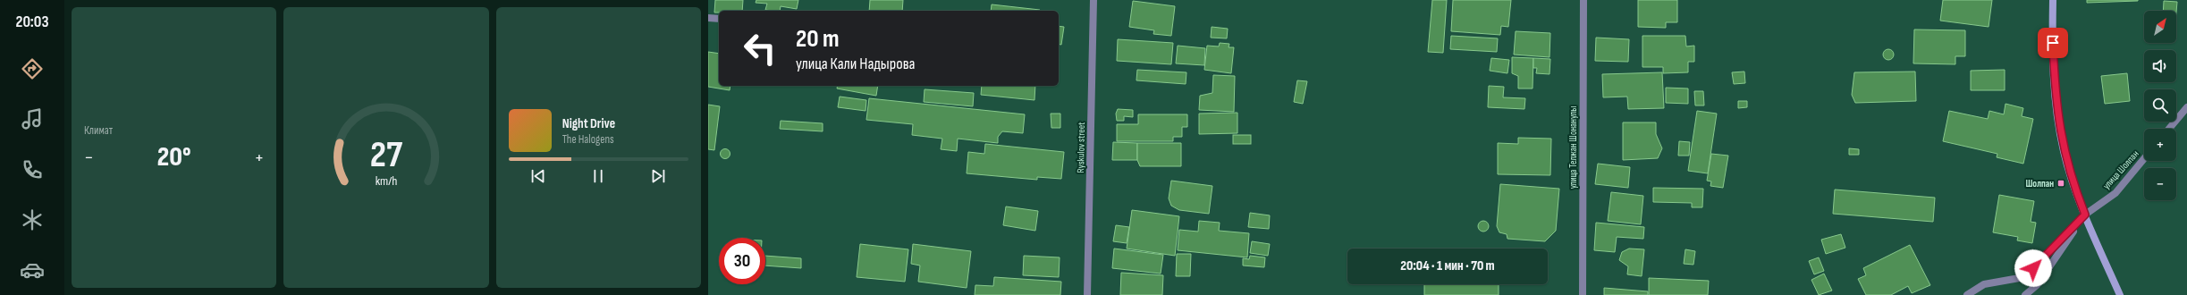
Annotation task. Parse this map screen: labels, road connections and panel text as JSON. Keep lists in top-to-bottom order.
{
  "streets": {
    "street": ["Ryskulov street", "улица Телжан Шонанулы", "улица Шолпан"]
  },
  "places": {
    "transit": ["Шолпан"]
  },
  "north": "top right",
  "page": {
    "tabs": "20:03",
    "tile": "Климат",
    "map_buttons": ["+", "−"],
    "turn": ["20 m", "улица Кали Надырова"],
    "song": ["Night Drive", "The Halogens"],
    "heat": ["−", "20°", "+"],
    "limit": "30",
    "trip": "20:04 · 1 мин · 70 m",
    "gauge": ["27", "km/h"]
  }
}
